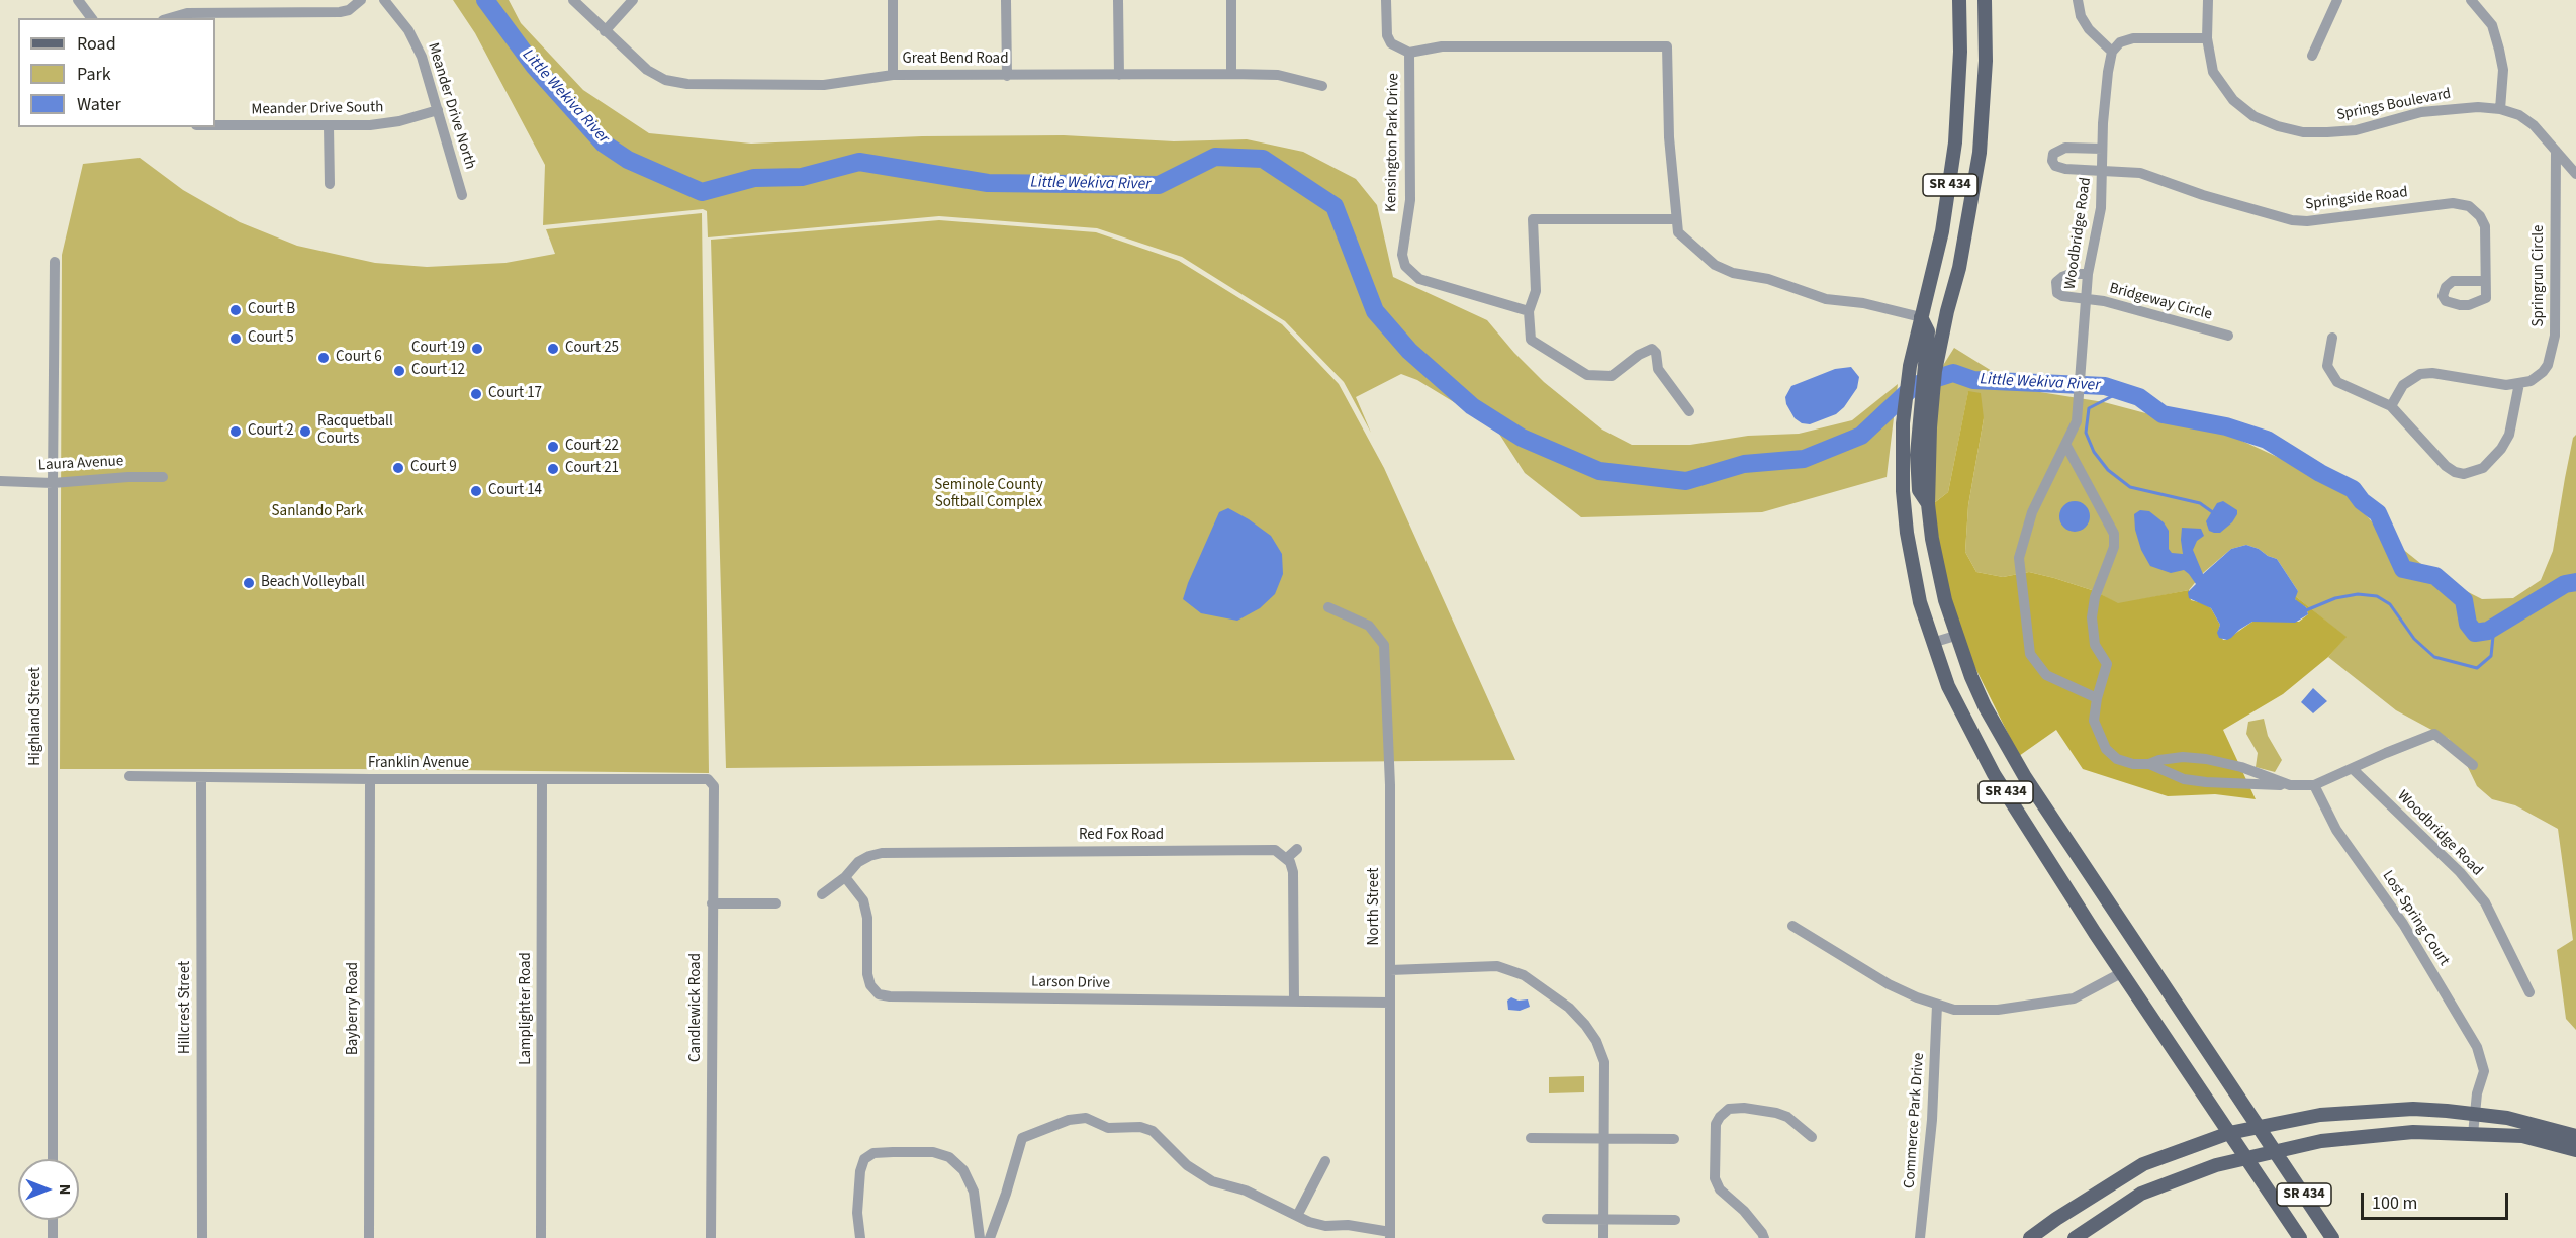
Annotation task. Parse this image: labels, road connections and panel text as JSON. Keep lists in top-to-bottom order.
{
  "streets": {
    "main road": ["SR 434"],
    "street": [
      "Great Bend Road",
      "Springs Boulevard",
      "Meander Drive North",
      "Meander Drive South",
      "Kensington Park Drive",
      "Springside Road",
      "Woodbridge Road",
      "Springrun Circle",
      "Bridgeway Circle",
      "Laura Avenue",
      "Highland Street",
      "Franklin Avenue",
      "Red Fox Road",
      "North Street",
      "Lost Spring Court",
      "Larson Drive",
      "Hillcrest Street",
      "Candlewick Road",
      "Bayberry Road",
      "Lamplighter Road",
      "Commerce Park Drive"
    ]
  },
  "crossings": [
    ["Springs Boulevard", "Springrun Circle"],
    ["Meander Drive North", "Meander Drive South"],
    ["Springside Road", "Woodbridge Road"],
    ["Woodbridge Road", "Bridgeway Circle"],
    ["Laura Avenue", "Highland Street"],
    ["Franklin Avenue", "Hillcrest Street"],
    ["Franklin Avenue", "Candlewick Road"],
    ["Franklin Avenue", "Bayberry Road"],
    ["Franklin Avenue", "Lamplighter Road"],
    ["Red Fox Road", "Larson Drive"],
    ["North Street", "Larson Drive"]
  ],
  "water": ["Little Wekiva River"],
  "parks": ["Seminole County Softball Complex", "Sanlando Park"],
  "places": [
    "Court B",
    "Court 5",
    "Court 19",
    "Court 25",
    "Court 6",
    "Court 12",
    "Court 17",
    "Court 2",
    "Racquetball Courts",
    "Court 22",
    "Court 9",
    "Court 21",
    "Court 14",
    "Beach Volleyball"
  ],
  "legend": ["Road", "Park", "Water"],
  "scale_bar": "100 m",
  "north": "right"
}
